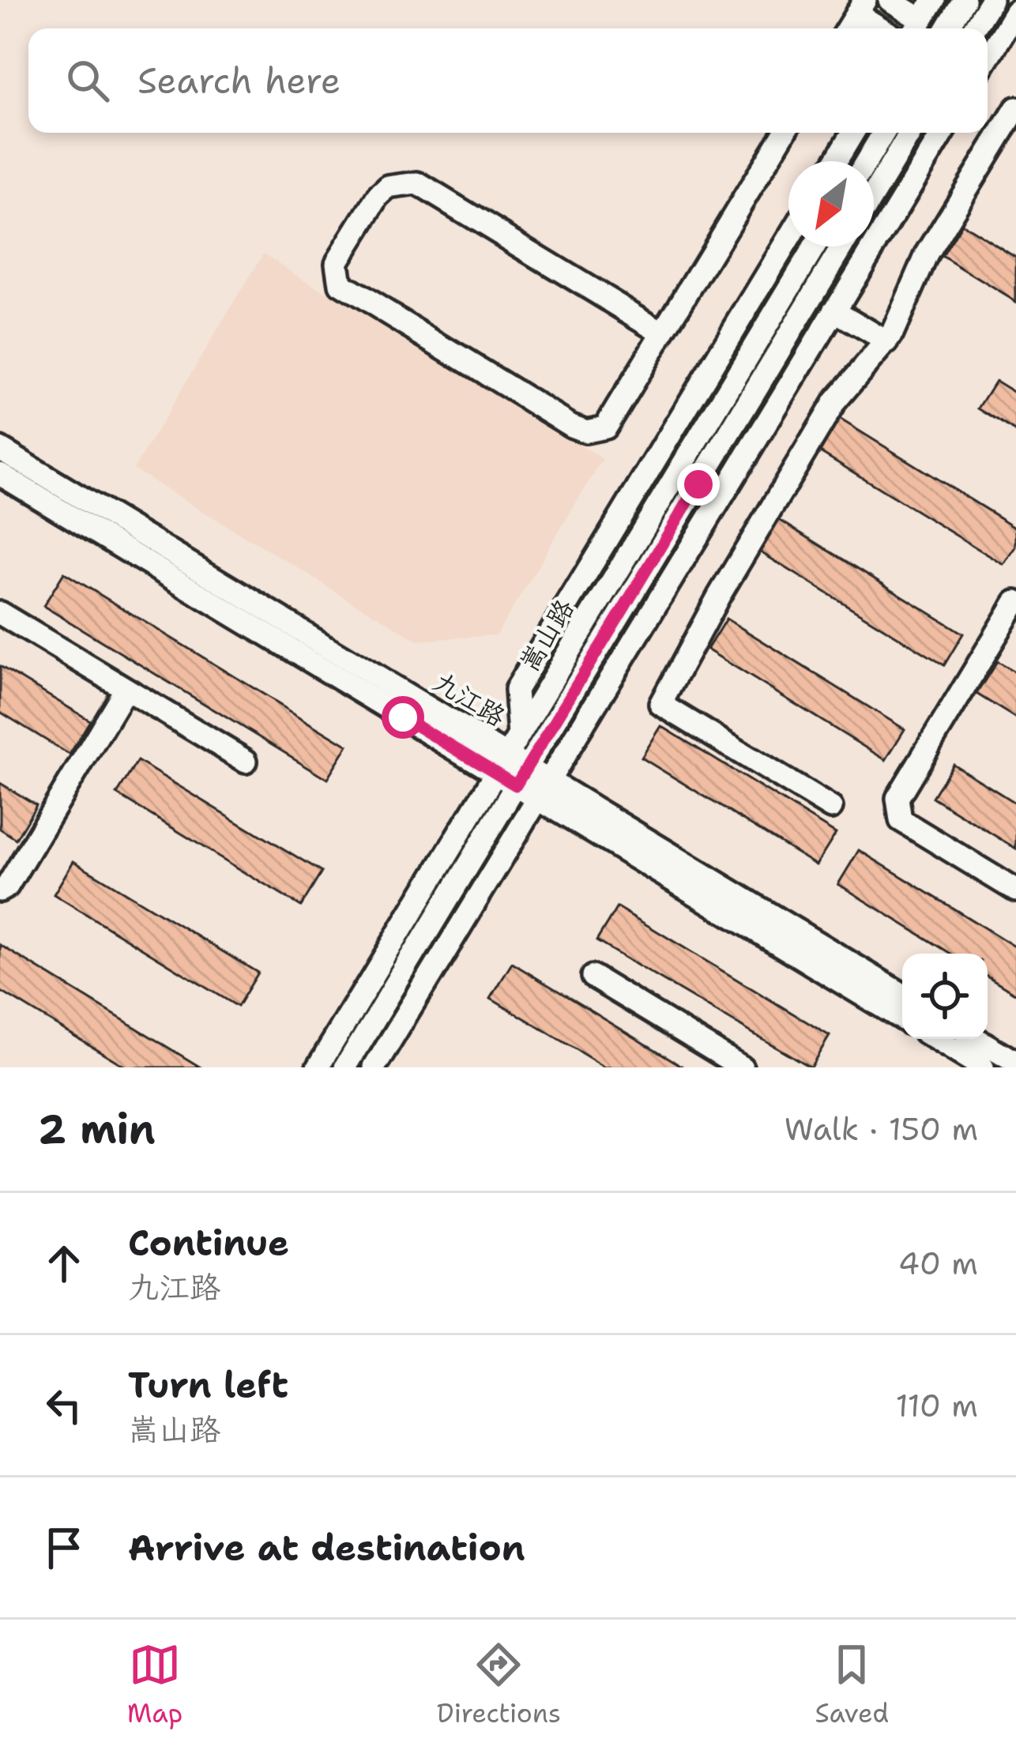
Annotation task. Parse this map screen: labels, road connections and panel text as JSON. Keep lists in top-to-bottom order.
{
  "streets": {
    "street": ["嵩山路", "九江路"]
  },
  "crossings": [
    ["嵩山路", "九江路"]
  ],
  "north": "bottom left",
  "page": {
    "search": "Search here",
    "heading": ["2 min", "Walk · 150 m"],
    "list": [
      ["Continue", "九江路", "40 m"],
      ["Turn left", "嵩山路", "110 m"],
      "Arrive at destination"
    ],
    "nav": ["Map", "Directions", "Saved"]
  }
}
